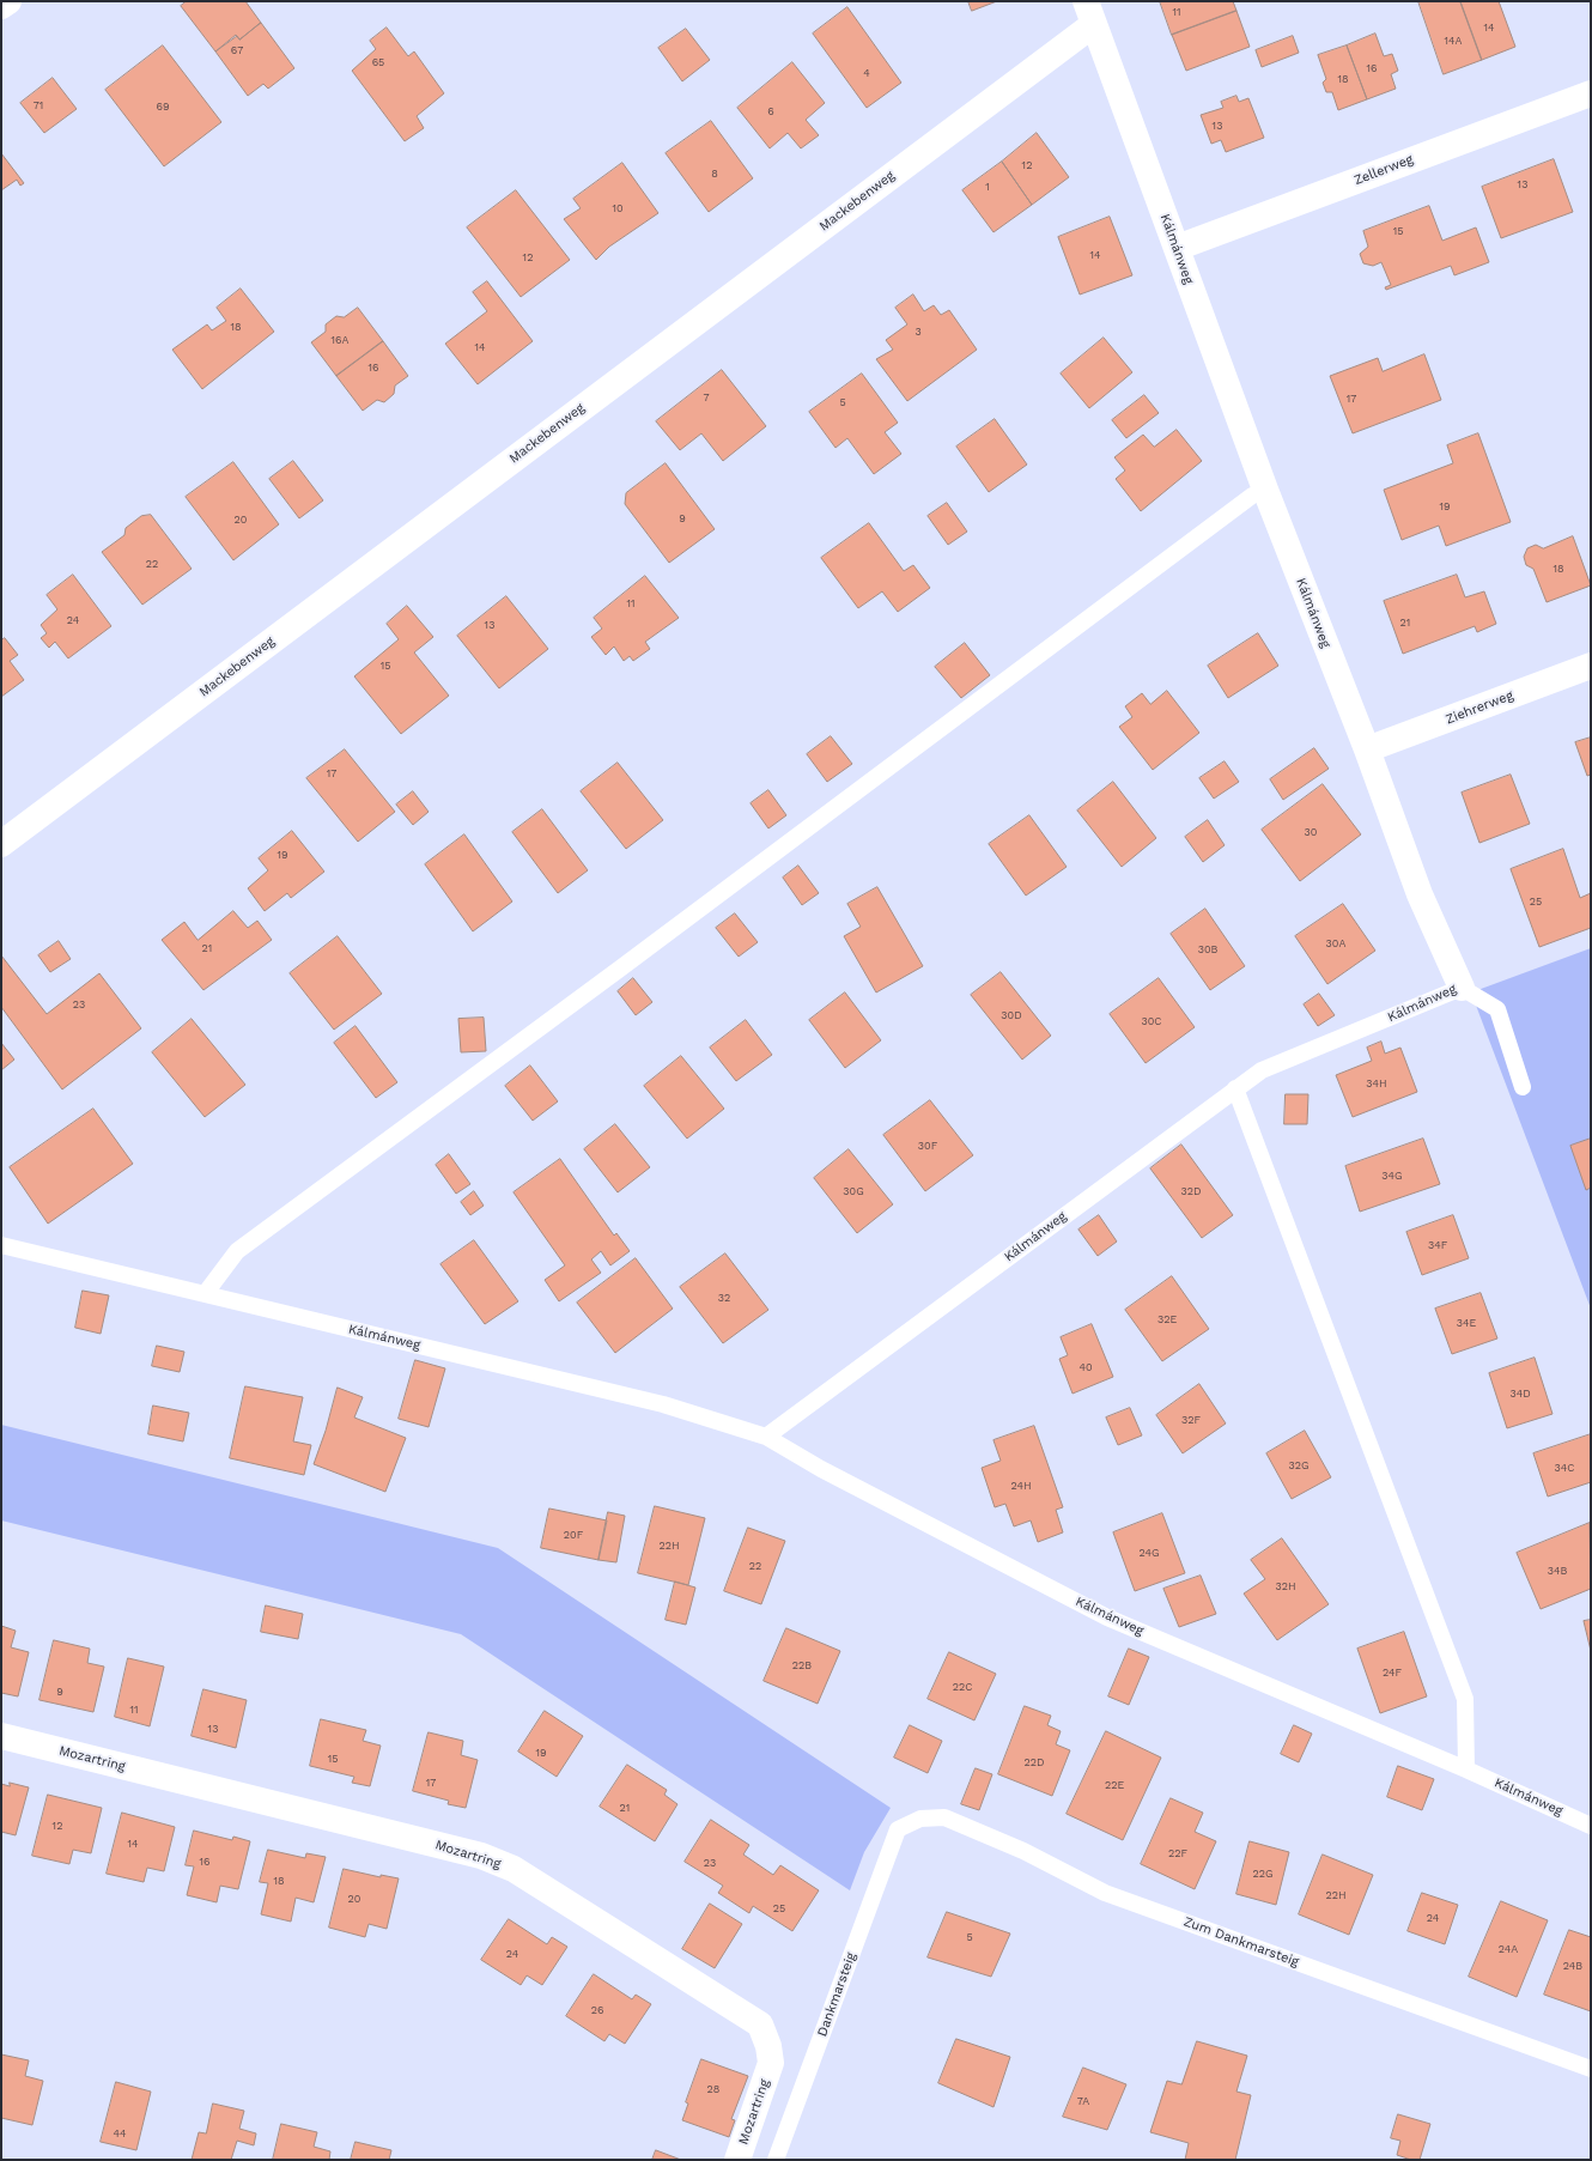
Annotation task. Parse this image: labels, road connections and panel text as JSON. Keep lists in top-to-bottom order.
{
  "streets": {
    "street": [
      "Zellerweg",
      "Mackebenweg",
      "Kálmánweg",
      "Ziehrerweg",
      "Mozartring"
    ],
    "lane": ["Zum Dankmarsteig", "Dankmarsteig"]
  },
  "crossings": [
    ["Zellerweg", "Kálmánweg"],
    ["Mackebenweg", "Kálmánweg"],
    ["Kálmánweg", "Ziehrerweg"],
    ["Zum Dankmarsteig", "Dankmarsteig"]
  ],
  "house_numbers": [
    "11",
    "14",
    "14A",
    "67",
    "65",
    "16",
    "4",
    "18",
    "71",
    "69",
    "6",
    "13",
    "12",
    "8",
    "13",
    "1",
    "10",
    "15",
    "14",
    "12",
    "18",
    "3",
    "16A",
    "14",
    "16",
    "7",
    "17",
    "5",
    "19",
    "9",
    "20",
    "22",
    "18",
    "11",
    "24",
    "21",
    "13",
    "15",
    "17",
    "30",
    "19",
    "25",
    "30A",
    "21",
    "30B",
    "23",
    "30D",
    "30C",
    "34H",
    "30F",
    "34G",
    "30G",
    "32D",
    "34F",
    "32",
    "32E",
    "34E",
    "40",
    "34D",
    "32F",
    "32G",
    "34C",
    "24H",
    "20F",
    "22H",
    "24G",
    "22",
    "34B",
    "32H",
    "22B",
    "24F",
    "22C",
    "9",
    "11",
    "13",
    "19",
    "15",
    "22D",
    "17",
    "22E",
    "21",
    "12",
    "14",
    "22F",
    "16",
    "23",
    "22G",
    "18",
    "22H",
    "20",
    "25",
    "24",
    "5",
    "24A",
    "24",
    "24B",
    "26",
    "28",
    "7A",
    "44"
  ]
}
